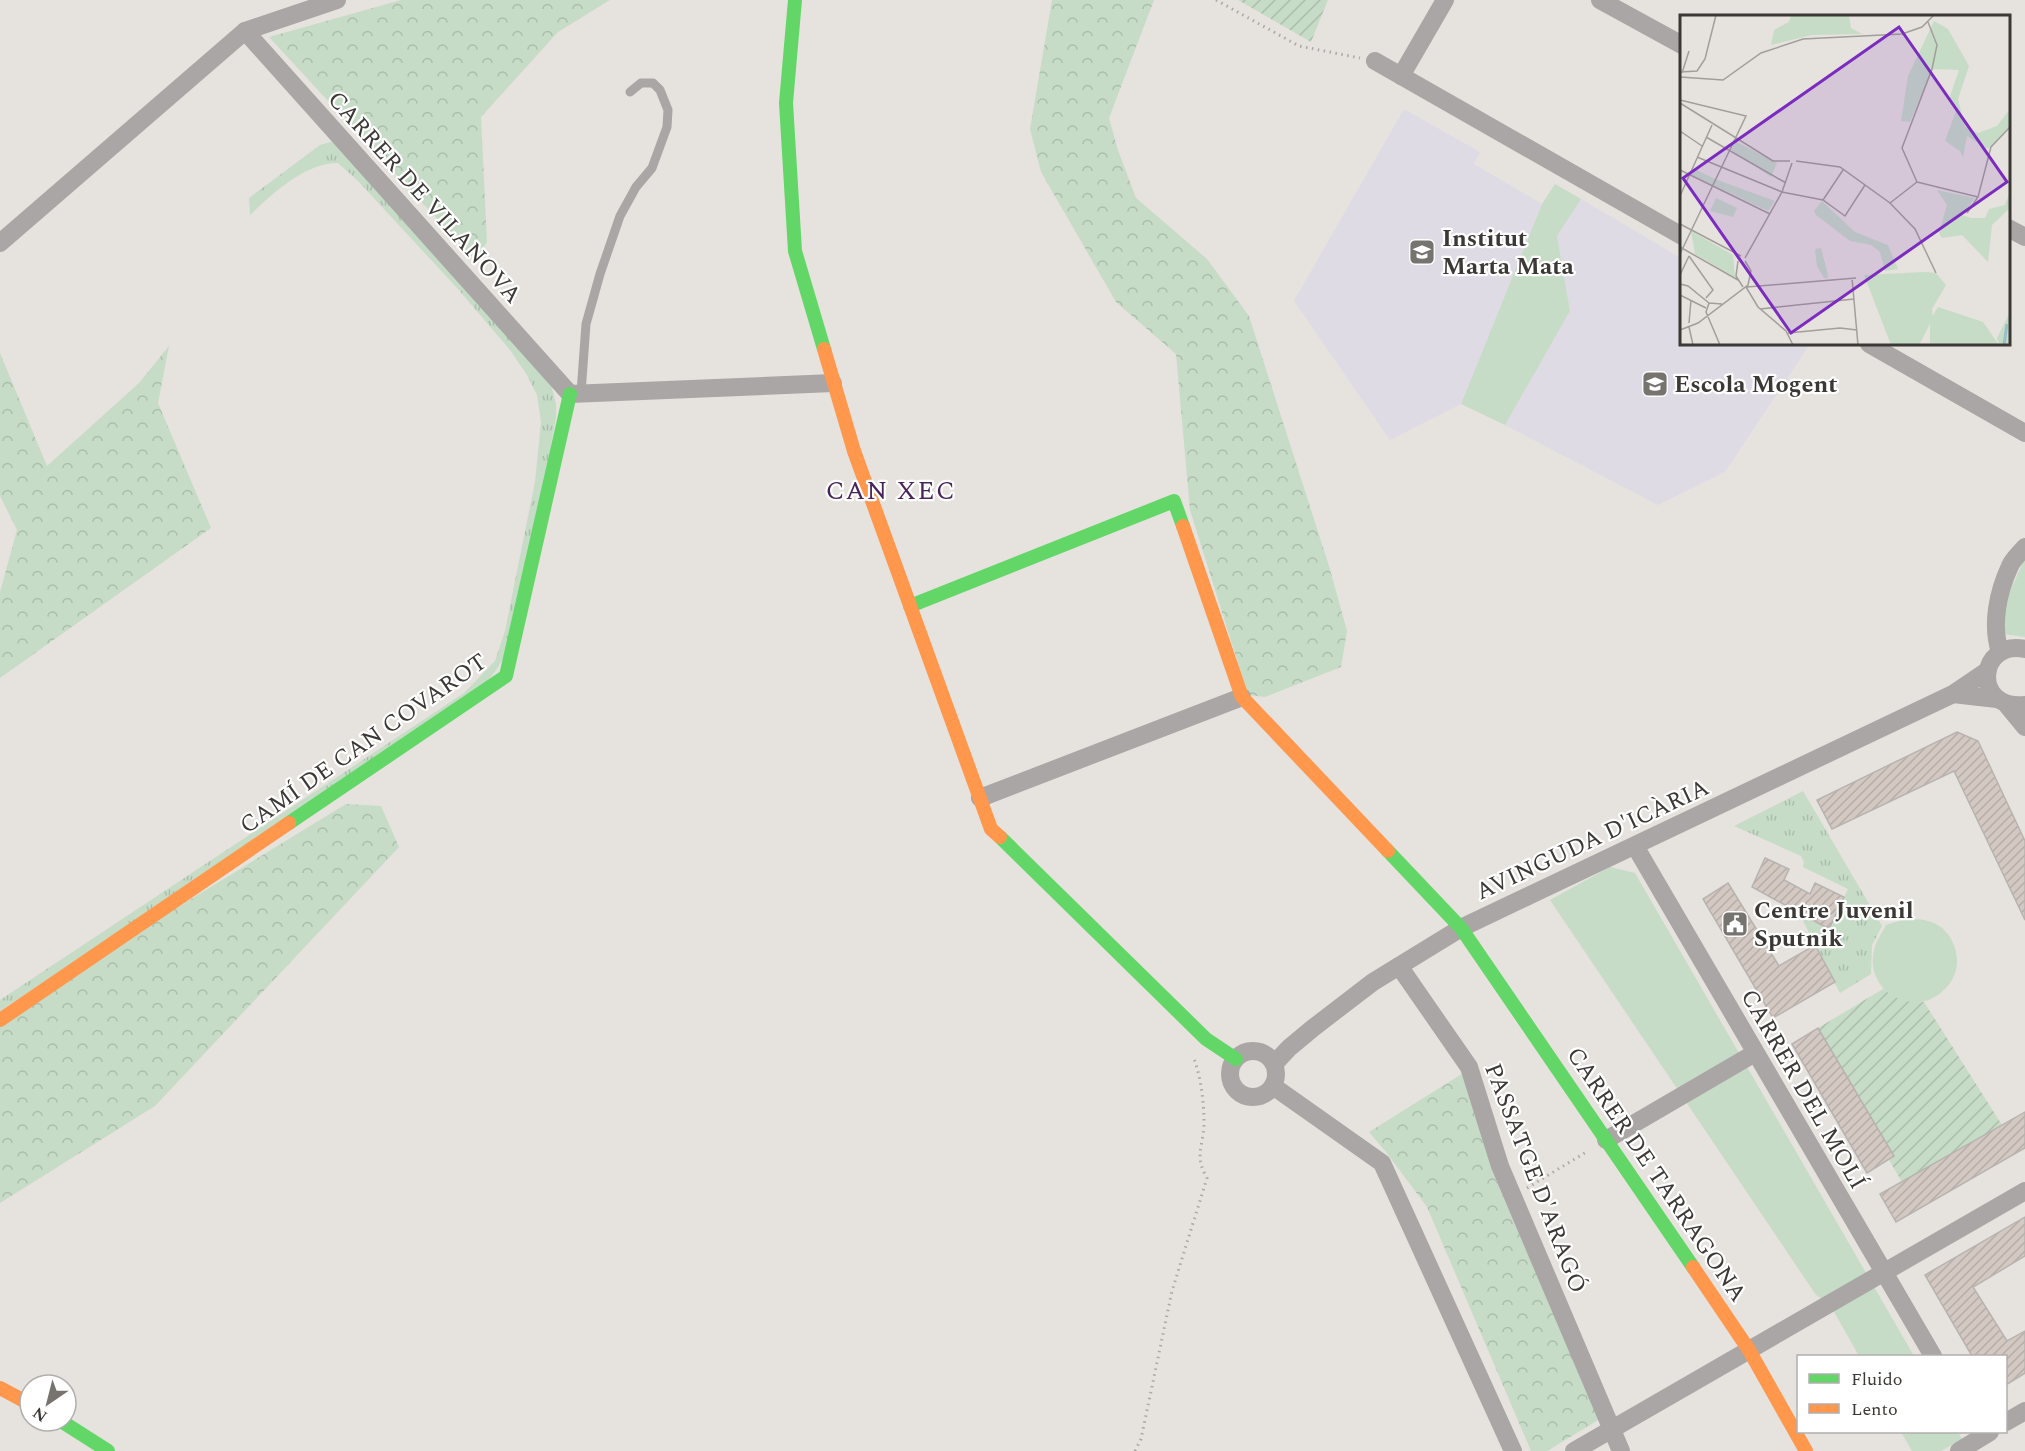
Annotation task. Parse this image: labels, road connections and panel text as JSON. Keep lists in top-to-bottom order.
{
  "streets": {
    "street": [
      "CARRER DE VILANOVA",
      "CAMÍ DE CAN COVAROT",
      "AVINGUDA D'ICÀRIA",
      "CARRER DEL MOLÍ",
      "CARRER DE TARRAGONA",
      "PASSATGE D'ARAGÓ"
    ]
  },
  "crossings": [
    ["CARRER DE VILANOVA", "CAMÍ DE CAN COVAROT"],
    ["AVINGUDA D'ICÀRIA", "CARRER DEL MOLÍ"],
    ["AVINGUDA D'ICÀRIA", "CARRER DE TARRAGONA"],
    ["AVINGUDA D'ICÀRIA", "PASSATGE D'ARAGÓ"]
  ],
  "districts": ["CAN XEC"],
  "places": {
    "school or university": ["Institut Marta Mata", "Escola Mogent"],
    "public building": ["Centre Juvenil Sputnik"]
  },
  "legend": ["Fluido", "Lento"],
  "north": "bottom left"
}
